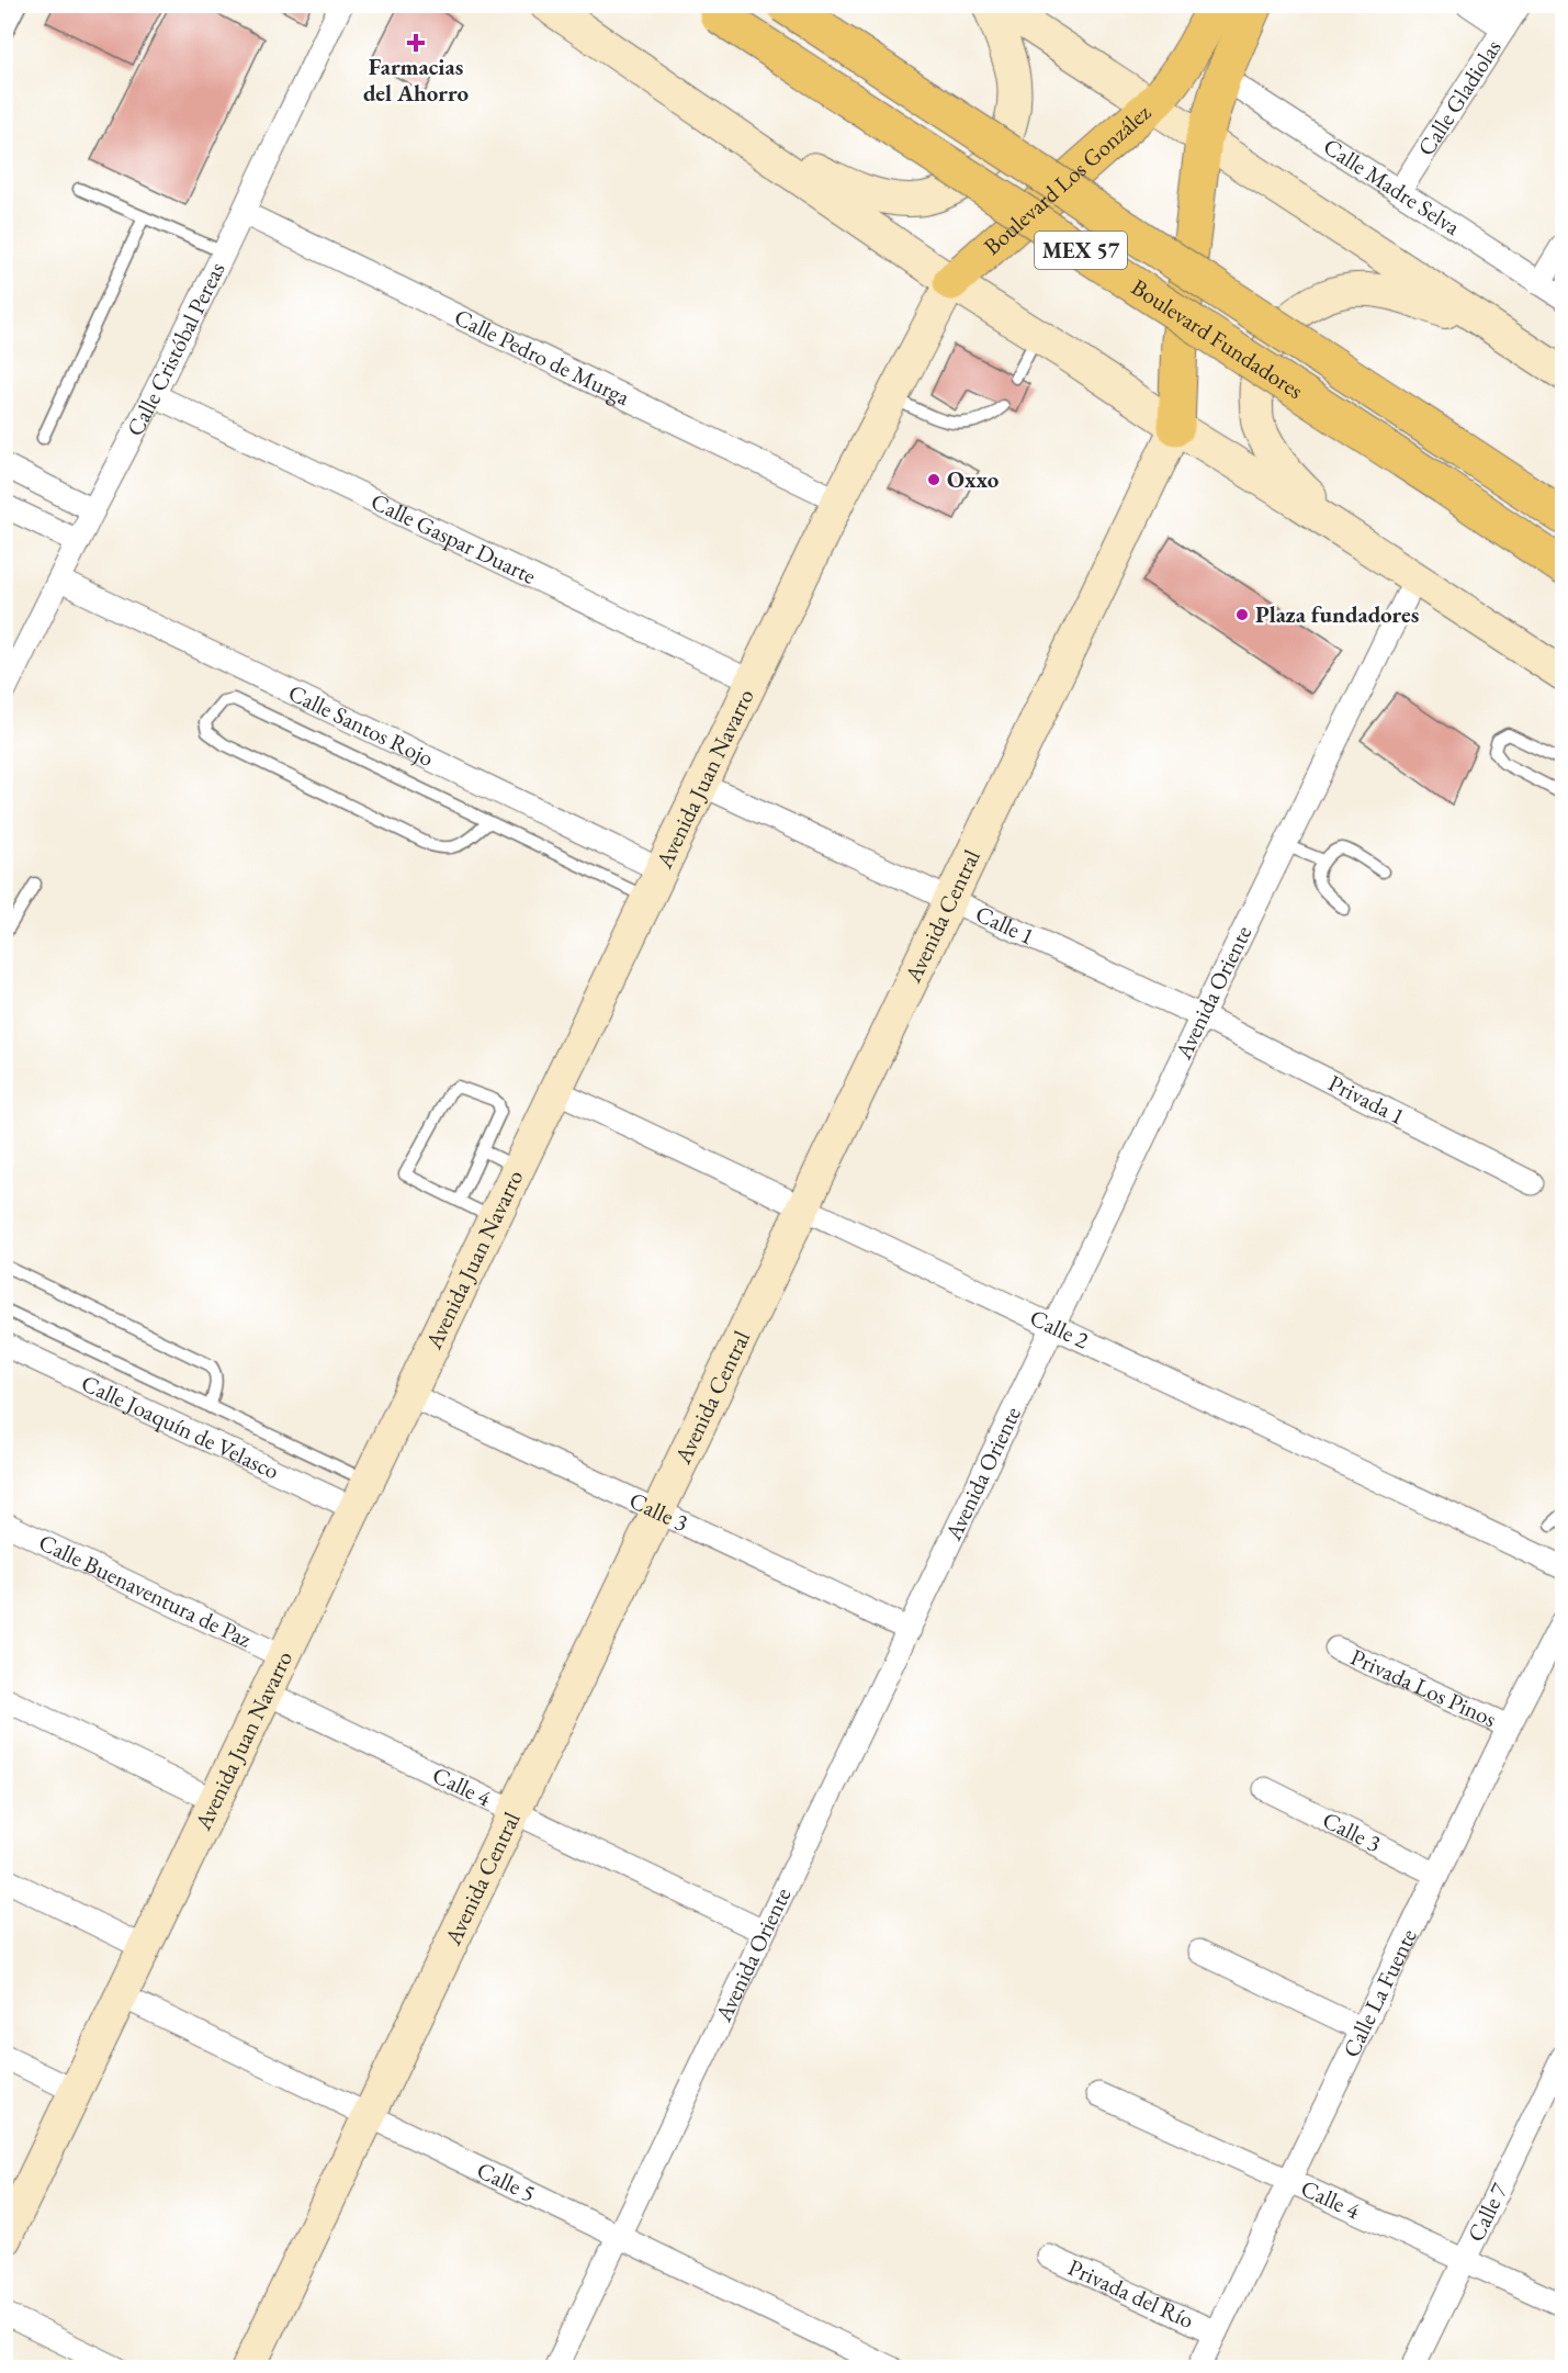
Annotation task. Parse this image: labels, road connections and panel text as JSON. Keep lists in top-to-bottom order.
{
  "streets": {
    "main road": [
      "Boulevard Los González",
      "MEX 57",
      "Boulevard Fundadores",
      "Avenida Juan Navarro",
      "Avenida Central"
    ],
    "street": [
      "Calle Gladiolas",
      "Calle Madre Selva",
      "Calle Cristóbal Pereas",
      "Calle Pedro de Murga",
      "Calle Gaspar Duarte",
      "Calle Santos Rojo",
      "Calle 1",
      "Avenida Oriente",
      "Privada 1",
      "Calle 2",
      "Calle Joaquín de Velasco",
      "Calle 3",
      "Calle Buenaventura de Paz",
      "Privada Los Pinos",
      "Calle 4",
      "Calle La Fuente",
      "Calle 5",
      "Calle 7",
      "Privada del Río"
    ]
  },
  "crossings": [
    ["Calle Gladiolas", "Calle Madre Selva"],
    ["Boulevard Los González", "Avenida Juan Navarro"],
    ["Calle Cristóbal Pereas", "Calle Pedro de Murga"],
    ["Calle Cristóbal Pereas", "Calle Gaspar Duarte"],
    ["Calle Cristóbal Pereas", "Calle Santos Rojo"],
    ["Calle Pedro de Murga", "Avenida Juan Navarro"],
    ["Calle Gaspar Duarte", "Avenida Juan Navarro"],
    ["Calle Santos Rojo", "Avenida Juan Navarro"],
    ["Avenida Juan Navarro", "Calle 1"],
    ["Avenida Juan Navarro", "Calle 2"],
    ["Avenida Juan Navarro", "Calle Joaquín de Velasco"],
    ["Avenida Juan Navarro", "Calle 3"],
    ["Avenida Juan Navarro", "Calle Buenaventura de Paz"],
    ["Avenida Juan Navarro", "Calle 4"],
    ["Avenida Juan Navarro", "Calle 5"],
    ["Avenida Central", "Calle 1"],
    ["Avenida Central", "Calle 2"],
    ["Avenida Central", "Calle 3"],
    ["Avenida Central", "Calle 4"],
    ["Avenida Central", "Calle 5"],
    ["Calle 1", "Avenida Oriente"],
    ["Calle 1", "Privada 1"],
    ["Avenida Oriente", "Privada 1"],
    ["Avenida Oriente", "Calle 2"],
    ["Avenida Oriente", "Calle 3"],
    ["Avenida Oriente", "Calle 4"],
    ["Avenida Oriente", "Calle 5"],
    ["Calle 3", "Calle La Fuente"],
    ["Privada Los Pinos", "Calle La Fuente"],
    ["Calle 4", "Calle La Fuente"],
    ["Calle 4", "Calle 7"],
    ["Calle La Fuente", "Privada del Río"]
  ],
  "places": {
    "health": ["Farmacias del Ahorro"],
    "other": ["Oxxo", "Plaza fundadores"]
  }
}
